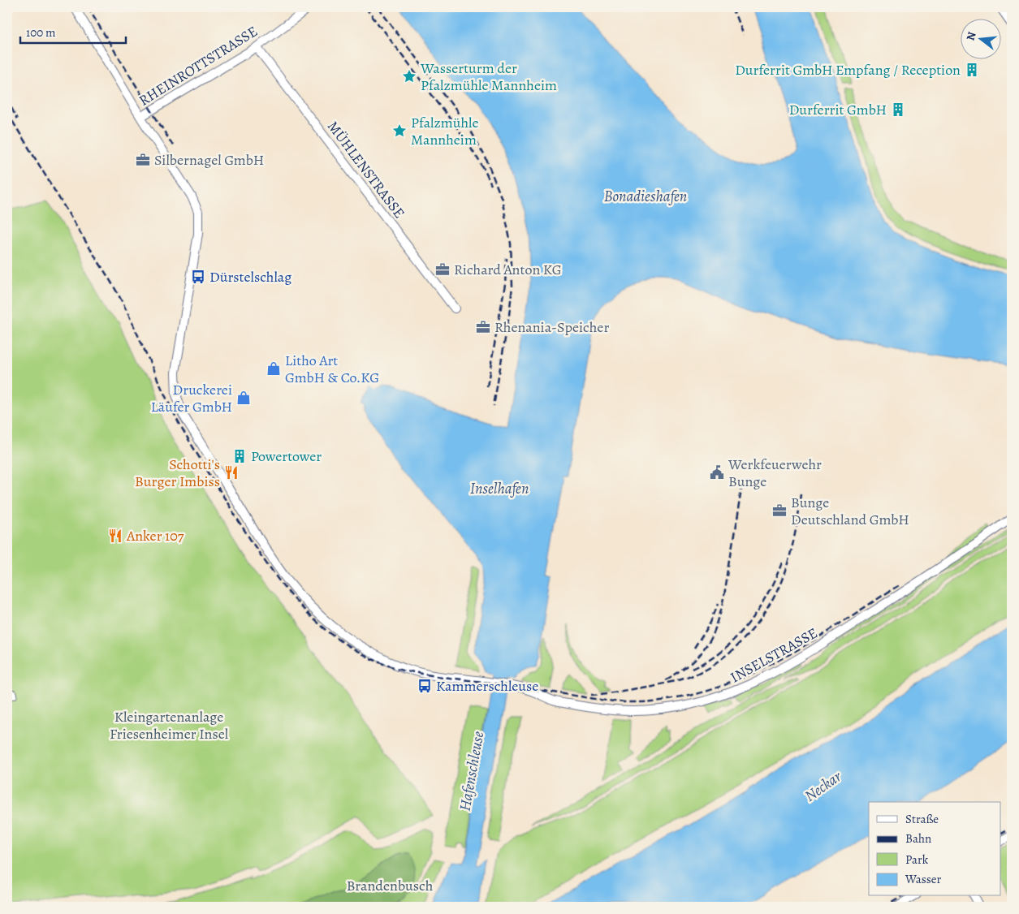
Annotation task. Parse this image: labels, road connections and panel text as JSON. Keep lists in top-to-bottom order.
{
  "streets": {
    "street": ["RHEINROTTSTRASSE", "MÜHLENSTRASSE", "INSELSTRASSE"]
  },
  "crossings": [
    ["RHEINROTTSTRASSE", "MÜHLENSTRASSE"],
    ["RHEINROTTSTRASSE", "INSELSTRASSE"]
  ],
  "water": [
    "Bonadieshafen",
    "Inselhafen",
    "Hafenschleuse",
    "Neckar"
  ],
  "parks": ["Kleingartenanlage Friesenheimer Insel", "Brandenbusch"],
  "places": {
    "building": ["Durferrit GmbH Empfang / Reception", "Durferrit GmbH", "Powertower"],
    "place": ["Wasserturm der Pfalzmühle Mannheim", "Pfalzmühle Mannheim"],
    "office": [
      "Silbernagel GmbH",
      "Richard Anton KG",
      "Rhenania-Speicher",
      "Bunge Deutschland GmbH"
    ],
    "bus stop": ["Dürstelschlag", "Kammerschleuse"],
    "shop": ["Litho Art GmbH & Co.KG", "Druckerei Läufer GmbH"],
    "restaurant": ["Schotti's Burger Imbiss", "Anker 107"],
    "public building": ["Werkfeuerwehr Bunge"]
  },
  "legend": [
    "Straße",
    "Bahn",
    "Park",
    "Wasser"
  ],
  "scale_bar": "100 m",
  "north": "left"
}
